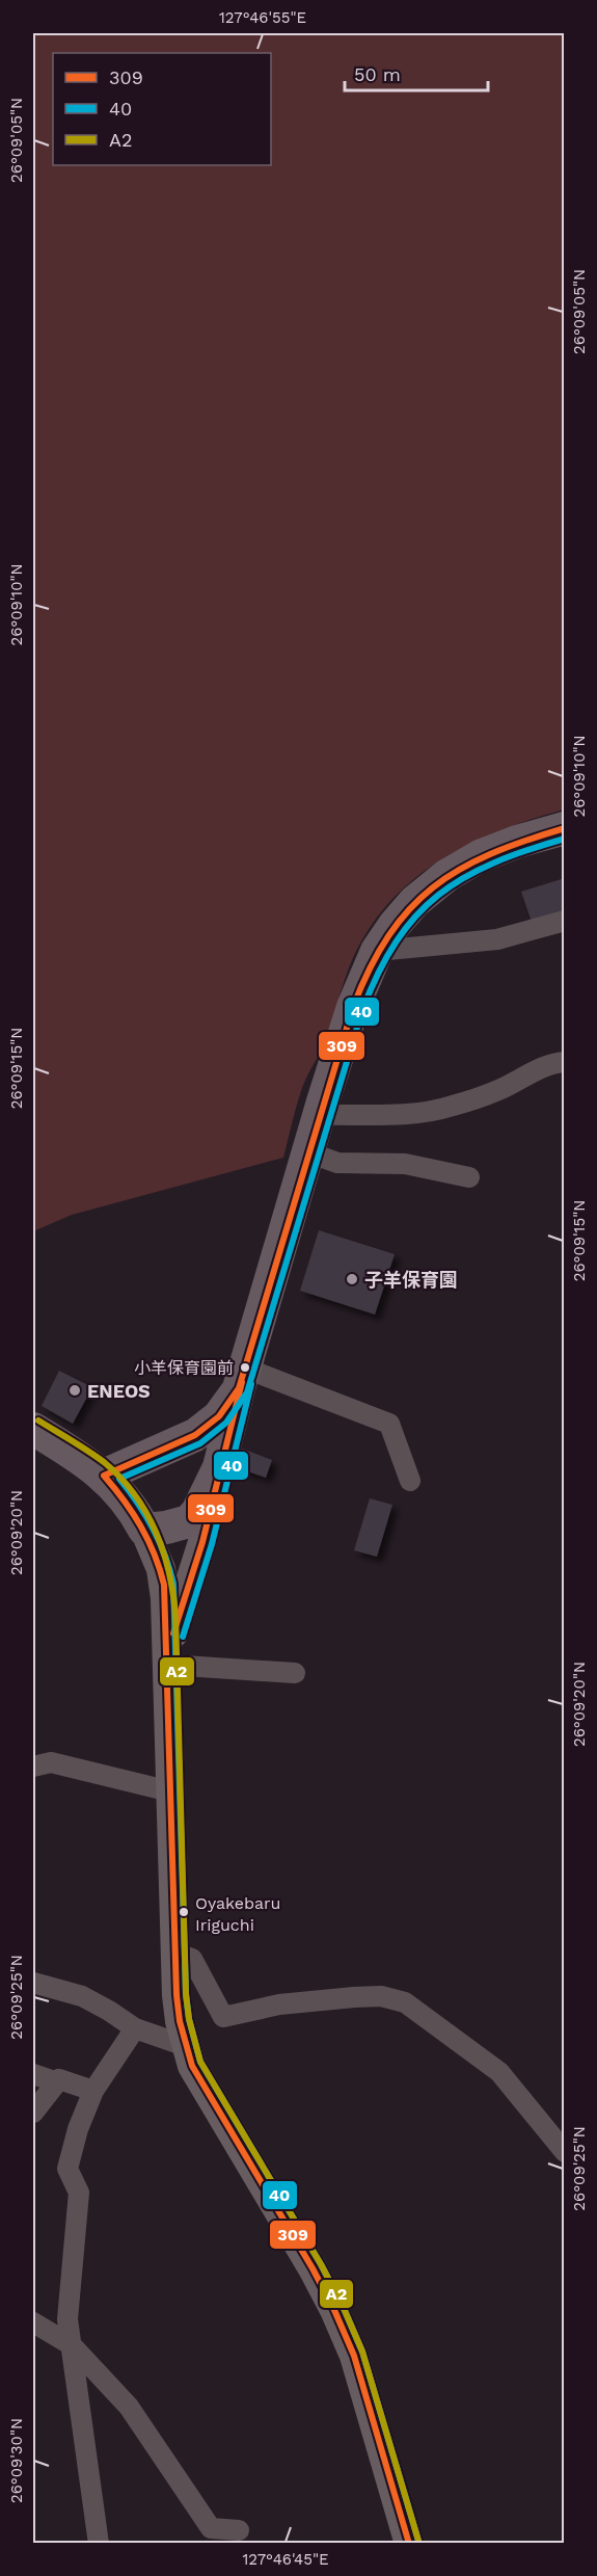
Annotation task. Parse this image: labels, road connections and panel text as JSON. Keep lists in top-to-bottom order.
{
  "places": [
    "子羊保育園",
    "小羊保育園前",
    "ENEOS",
    "Oyakebaru Iriguchi"
  ],
  "lines": ["transit line 309", "transit line 40", "transit line A2"],
  "legend": ["309", "40", "A2"],
  "scale_bar": "50 m",
  "coordinates": [
    "127°46'55\"E",
    "26°09'05\"N",
    "26°09'10\"N",
    "26°09'15\"N",
    "26°09'20\"N",
    "26°09'25\"N",
    "26°09'30\"N",
    "127°46'45\"E"
  ]
}
